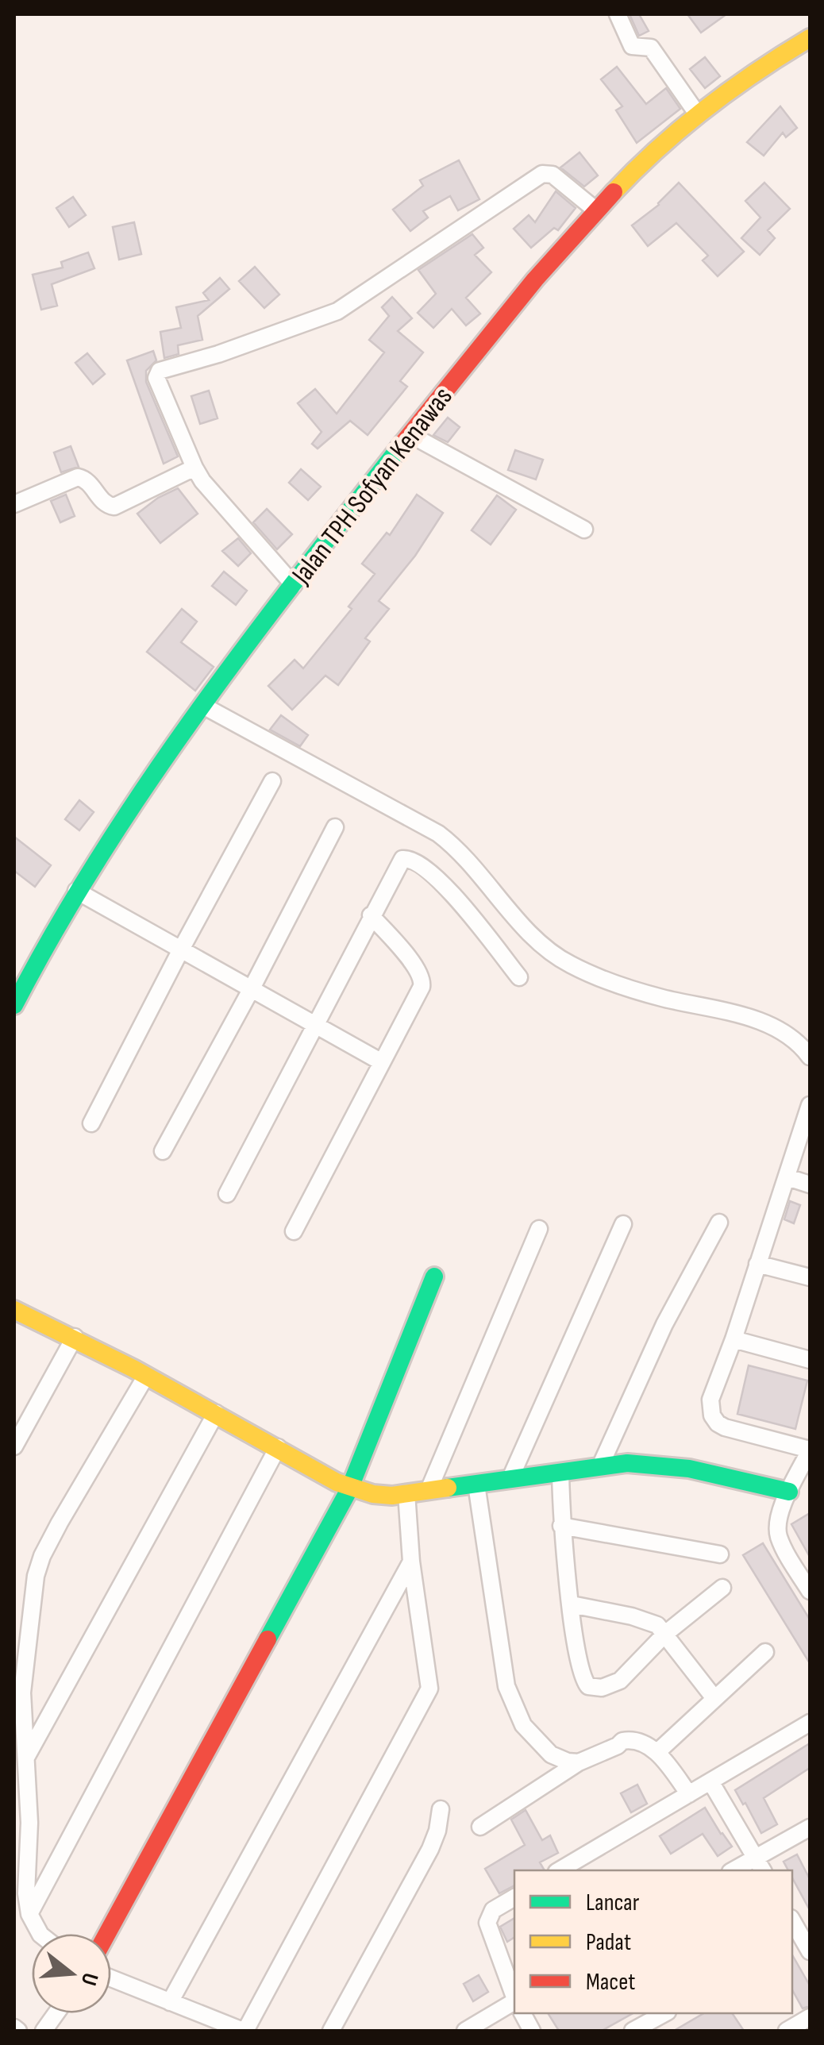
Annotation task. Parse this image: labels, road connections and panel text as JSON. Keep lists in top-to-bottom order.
{
  "streets": {
    "street": ["Jalan TPH Sofyan Kenawas"]
  },
  "legend": ["Lancar", "Padat", "Macet"],
  "north": "right"
}
